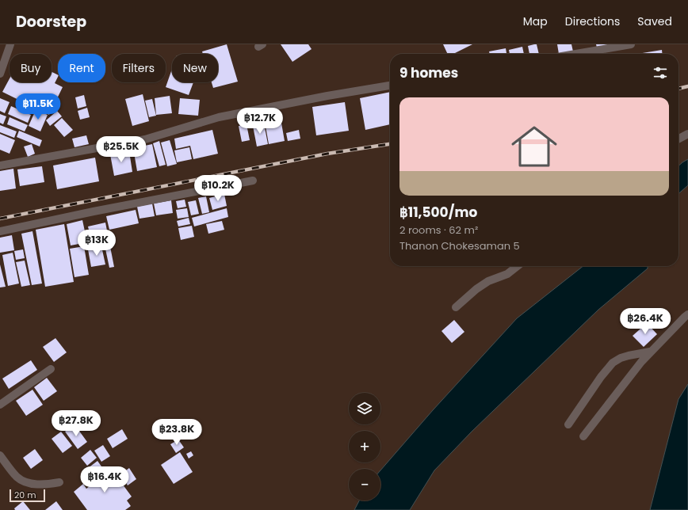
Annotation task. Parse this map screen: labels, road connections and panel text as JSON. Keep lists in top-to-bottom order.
{
  "scale_bar": "20 m",
  "page": {
    "header": "Doorstep",
    "nav": ["Map", "Directions", "Saved"],
    "chip": [
      "Buy",
      "Rent",
      "Filters",
      "New"
    ],
    "heading": "9 homes",
    "list": [
      {
        "name": "฿11,500/mo",
        "note": "2 rooms · 62 m² · Thanon Chokesaman 5"
      }
    ],
    "price": [
      "฿11.5K",
      "฿12.7K",
      "฿25.5K",
      "฿10.2K",
      "฿13K",
      "฿26.4K",
      "฿27.8K",
      "฿23.8K",
      "฿16.4K"
    ],
    "map_buttons": ["+", "−"],
    "scale": "20 m"
  }
}
